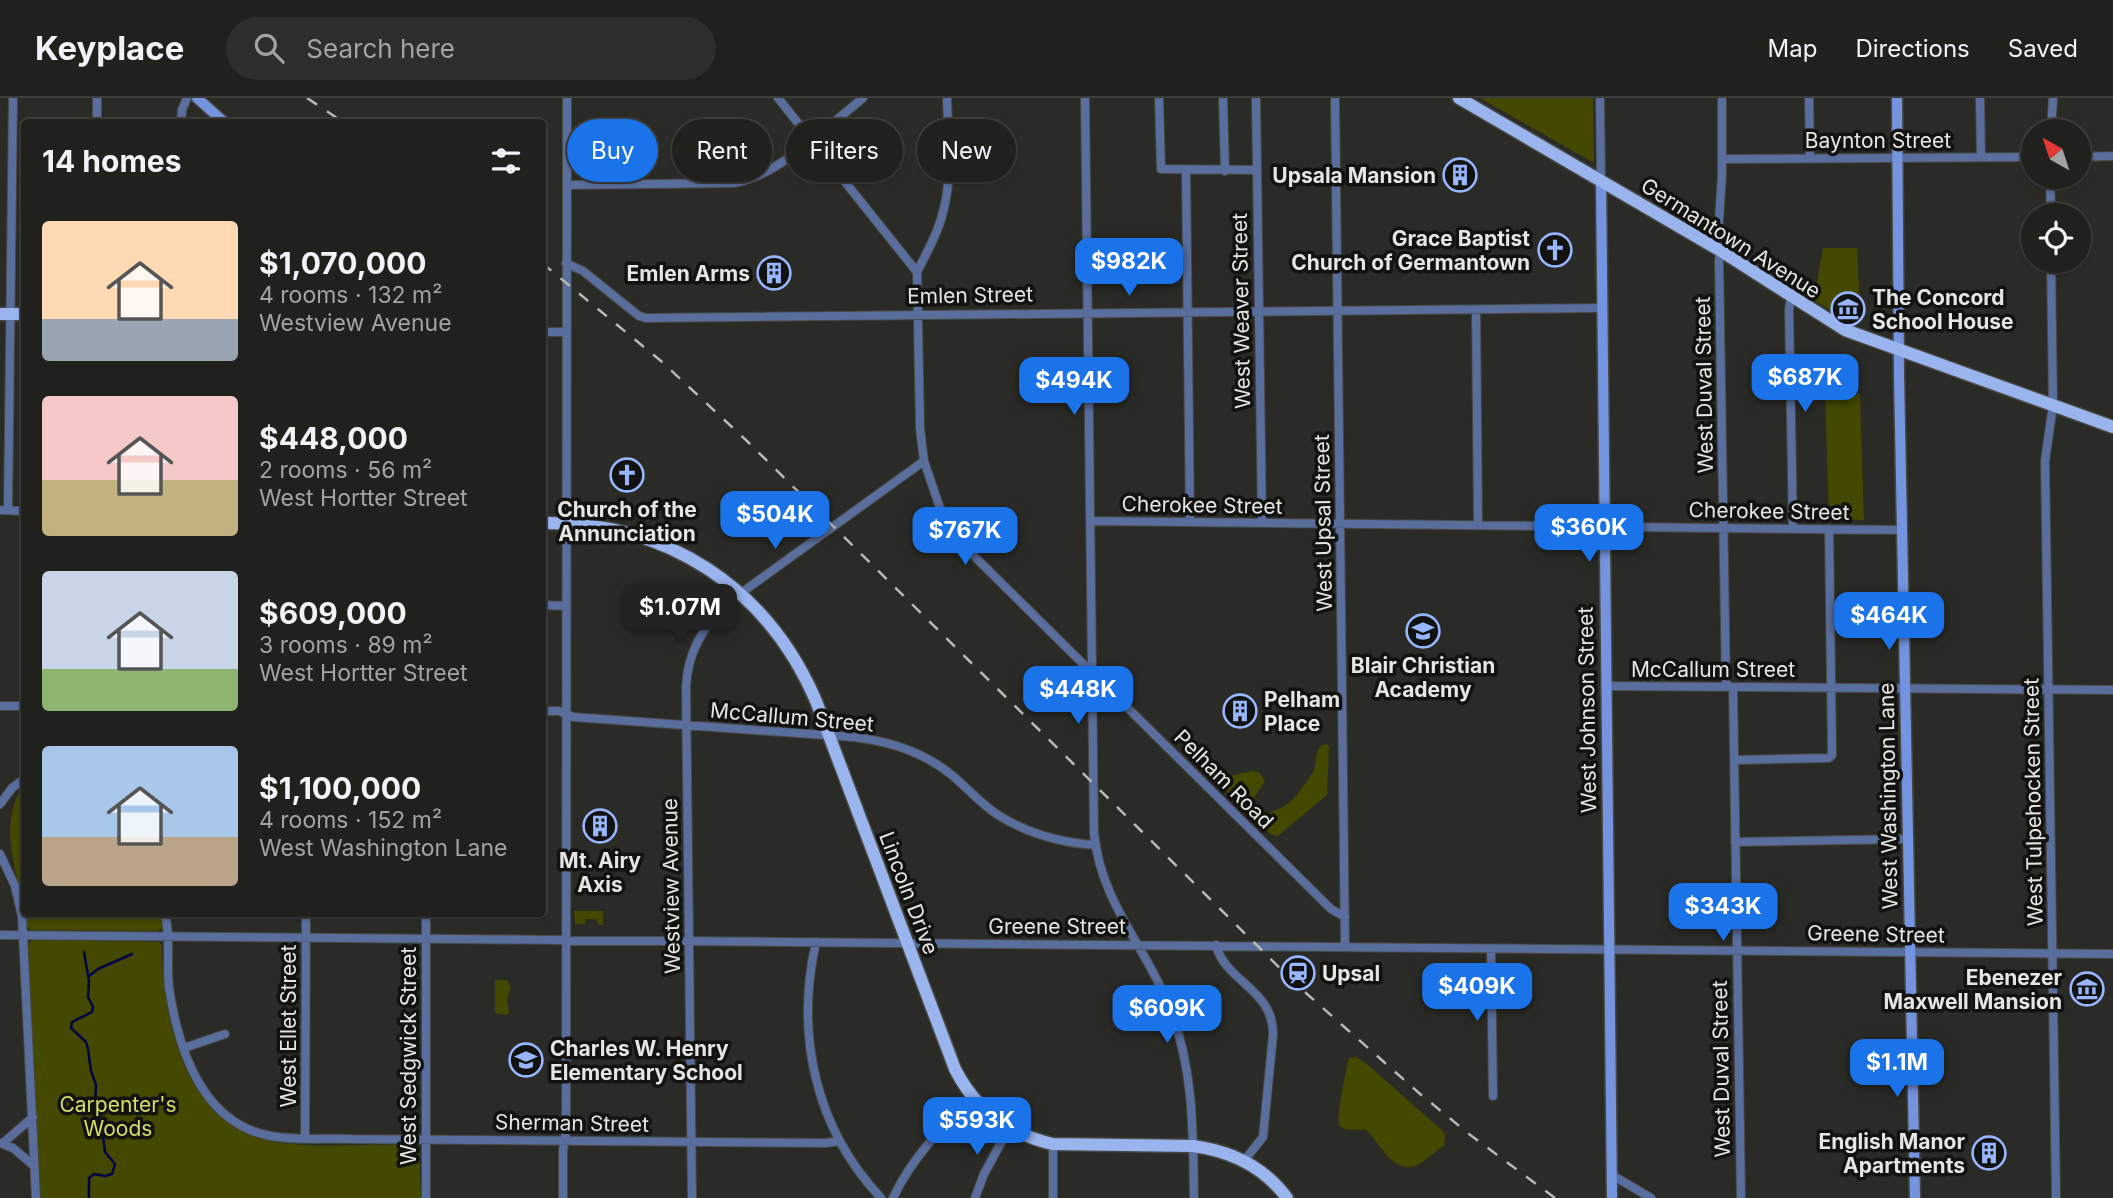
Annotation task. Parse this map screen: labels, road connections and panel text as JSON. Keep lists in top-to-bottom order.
{
  "streets": {
    "main road": [
      "Germantown Avenue",
      "West Johnson Street",
      "West Washington Lane",
      "Lincoln Drive"
    ],
    "street": [
      "Baynton Street",
      "Emlen Street",
      "West Weaver Street",
      "West Duval Street",
      "Cherokee Street",
      "West Upsal Street",
      "McCallum Street",
      "Pelham Road",
      "West Tulpehocken Street",
      "Westview Avenue",
      "Greene Street",
      "West Ellet Street",
      "West Sedgwick Street",
      "Sherman Street"
    ]
  },
  "crossings": [
    ["Baynton Street", "West Duval Street"],
    ["Baynton Street", "West Washington Lane"],
    ["Germantown Avenue", "West Duval Street"],
    ["Germantown Avenue", "West Johnson Street"],
    ["Germantown Avenue", "West Washington Lane"],
    ["Germantown Avenue", "West Tulpehocken Street"],
    ["Emlen Street", "West Weaver Street"],
    ["Emlen Street", "West Upsal Street"],
    ["Emlen Street", "West Johnson Street"],
    ["Emlen Street", "Pelham Road"],
    ["West Weaver Street", "Cherokee Street"],
    ["West Duval Street", "Cherokee Street"],
    ["West Duval Street", "McCallum Street"],
    ["West Duval Street", "Greene Street"],
    ["Cherokee Street", "West Upsal Street"],
    ["Cherokee Street", "West Johnson Street"],
    ["Cherokee Street", "West Washington Lane"],
    ["West Upsal Street", "Pelham Road"],
    ["West Upsal Street", "Greene Street"],
    ["McCallum Street", "West Johnson Street"],
    ["McCallum Street", "West Washington Lane"],
    ["McCallum Street", "West Tulpehocken Street"],
    ["McCallum Street", "Westview Avenue"],
    ["McCallum Street", "Lincoln Drive"],
    ["West Johnson Street", "Greene Street"],
    ["West Washington Lane", "Greene Street"],
    ["West Tulpehocken Street", "Greene Street"],
    ["Westview Avenue", "Lincoln Drive"],
    ["Westview Avenue", "Greene Street"],
    ["Westview Avenue", "Sherman Street"],
    ["Lincoln Drive", "Greene Street"],
    ["Greene Street", "West Ellet Street"],
    ["Greene Street", "West Sedgwick Street"],
    ["Greene Street", "Sherman Street"],
    ["West Ellet Street", "Sherman Street"],
    ["West Sedgwick Street", "Sherman Street"]
  ],
  "parks": ["Carpenter's Woods"],
  "places": {
    "building": [
      "Upsala Mansion",
      "Emlen Arms",
      "Pelham Place",
      "Mt. Airy Axis",
      "English Manor Apartments"
    ],
    "church": ["Grace Baptist Church of Germantown", "Church of the Annunciation"],
    "museum": ["The Concord School House", "Ebenezer Maxwell Mansion"],
    "school or university": ["Blair Christian Academy", "Charles W. Henry Elementary School"],
    "station": ["Upsal"]
  },
  "north": "top left",
  "page": {
    "header": "Keyplace",
    "search": "Search here",
    "nav": ["Map", "Directions", "Saved"],
    "chip": [
      "Buy",
      "Rent",
      "Filters",
      "New"
    ],
    "heading": "14 homes",
    "list": [
      {
        "name": "$1,070,000",
        "note": "4 rooms · 132 m² · Westview Avenue"
      },
      {
        "name": "$448,000",
        "note": "2 rooms · 56 m² · West Hortter Street"
      },
      {
        "name": "$609,000",
        "note": "3 rooms · 89 m² · West Hortter Street"
      },
      {
        "name": "$1,100,000",
        "note": "4 rooms · 152 m² · West Washington Lane"
      }
    ],
    "price": [
      "$982K",
      "$687K",
      "$494K",
      "$504K",
      "$360K",
      "$767K",
      "$1.07M",
      "$464K",
      "$448K",
      "$343K",
      "$409K",
      "$609K",
      "$1.1M",
      "$593K"
    ]
  }
}
